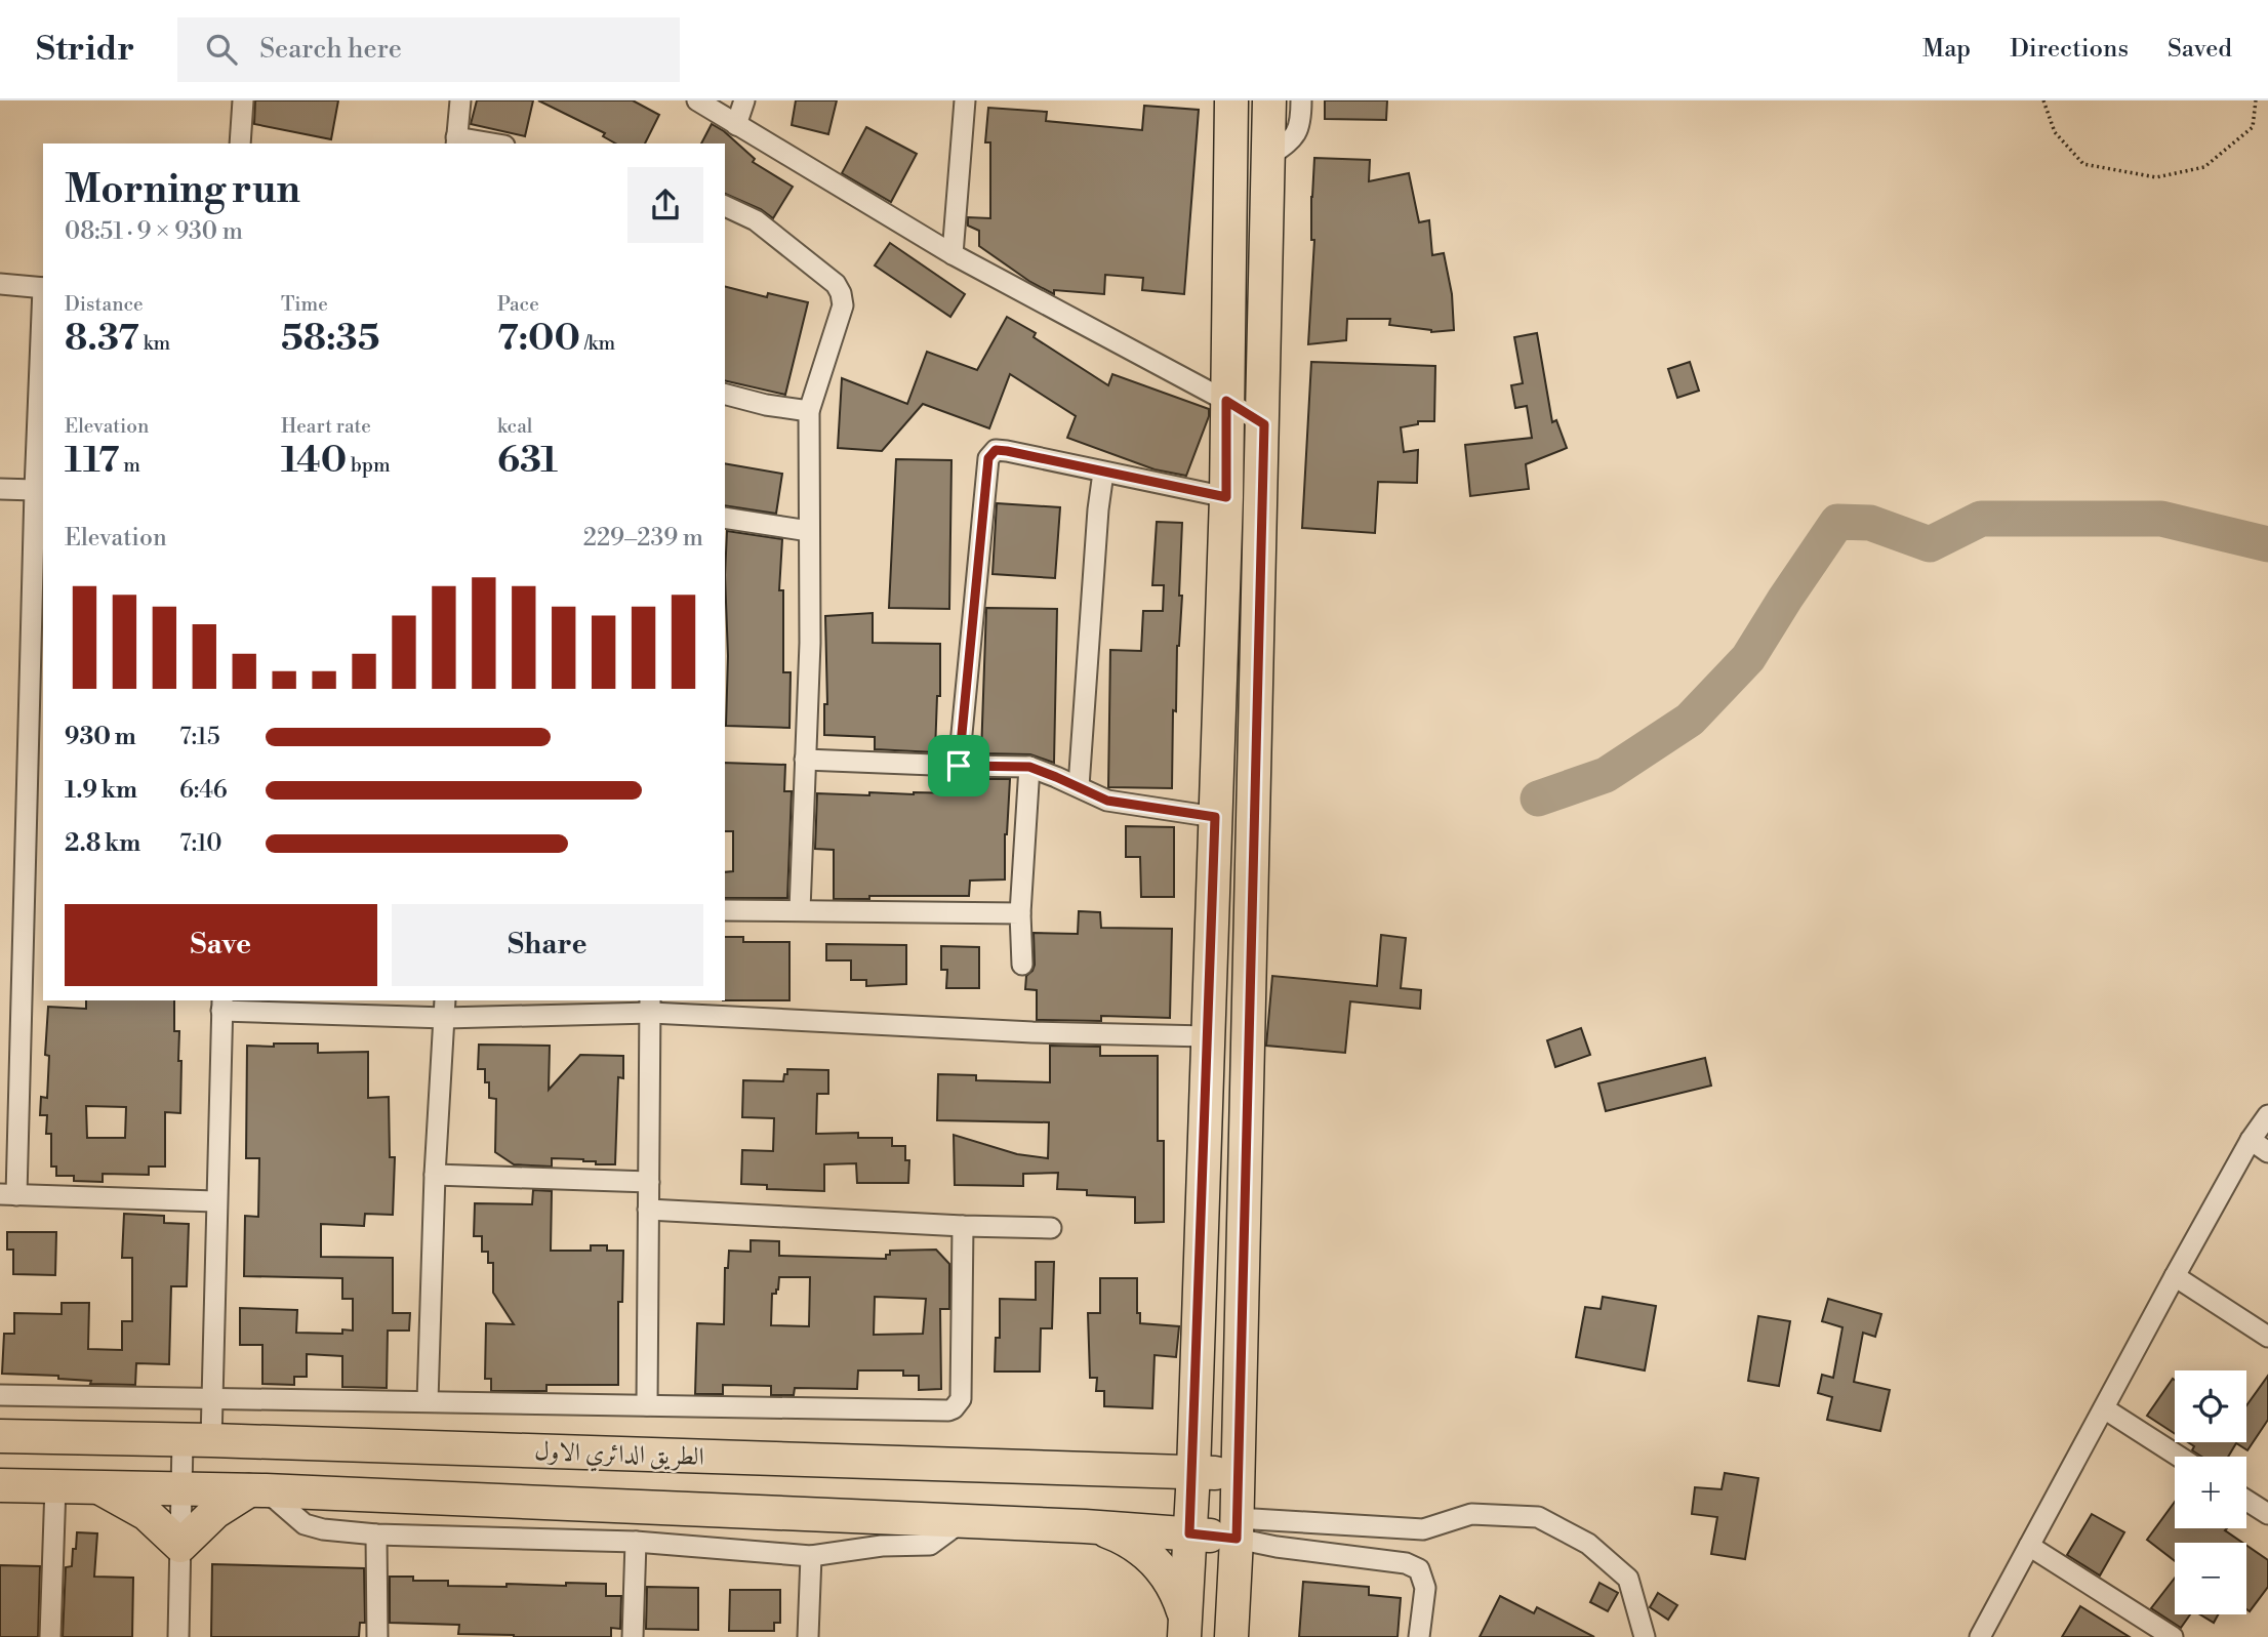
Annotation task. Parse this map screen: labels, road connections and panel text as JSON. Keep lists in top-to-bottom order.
{
  "streets": {
    "main road": ["الطريق الدائري الاول"]
  },
  "page": {
    "header": "Stridr",
    "search": "Search here",
    "nav": ["Map", "Directions", "Saved"],
    "heading": ["Morning run", "08:51 · 9 × 930 m"],
    "stats": [
      ["Distance", "8.37 km"],
      ["Time", "58:35"],
      ["Pace", "7:00 /km"],
      ["Elevation", "117 m"],
      ["Heart rate", "140 bpm"],
      ["kcal", "631"]
    ],
    "chart": ["Elevation", "229–239 m"],
    "list": [
      {
        "name": "930 m",
        "note": "7:15"
      },
      {
        "name": "1.9 km",
        "note": "6:46"
      },
      {
        "name": "2.8 km",
        "note": "7:10"
      }
    ],
    "buttons": ["Save", "Share"],
    "map_buttons": ["+", "−"]
  }
}
